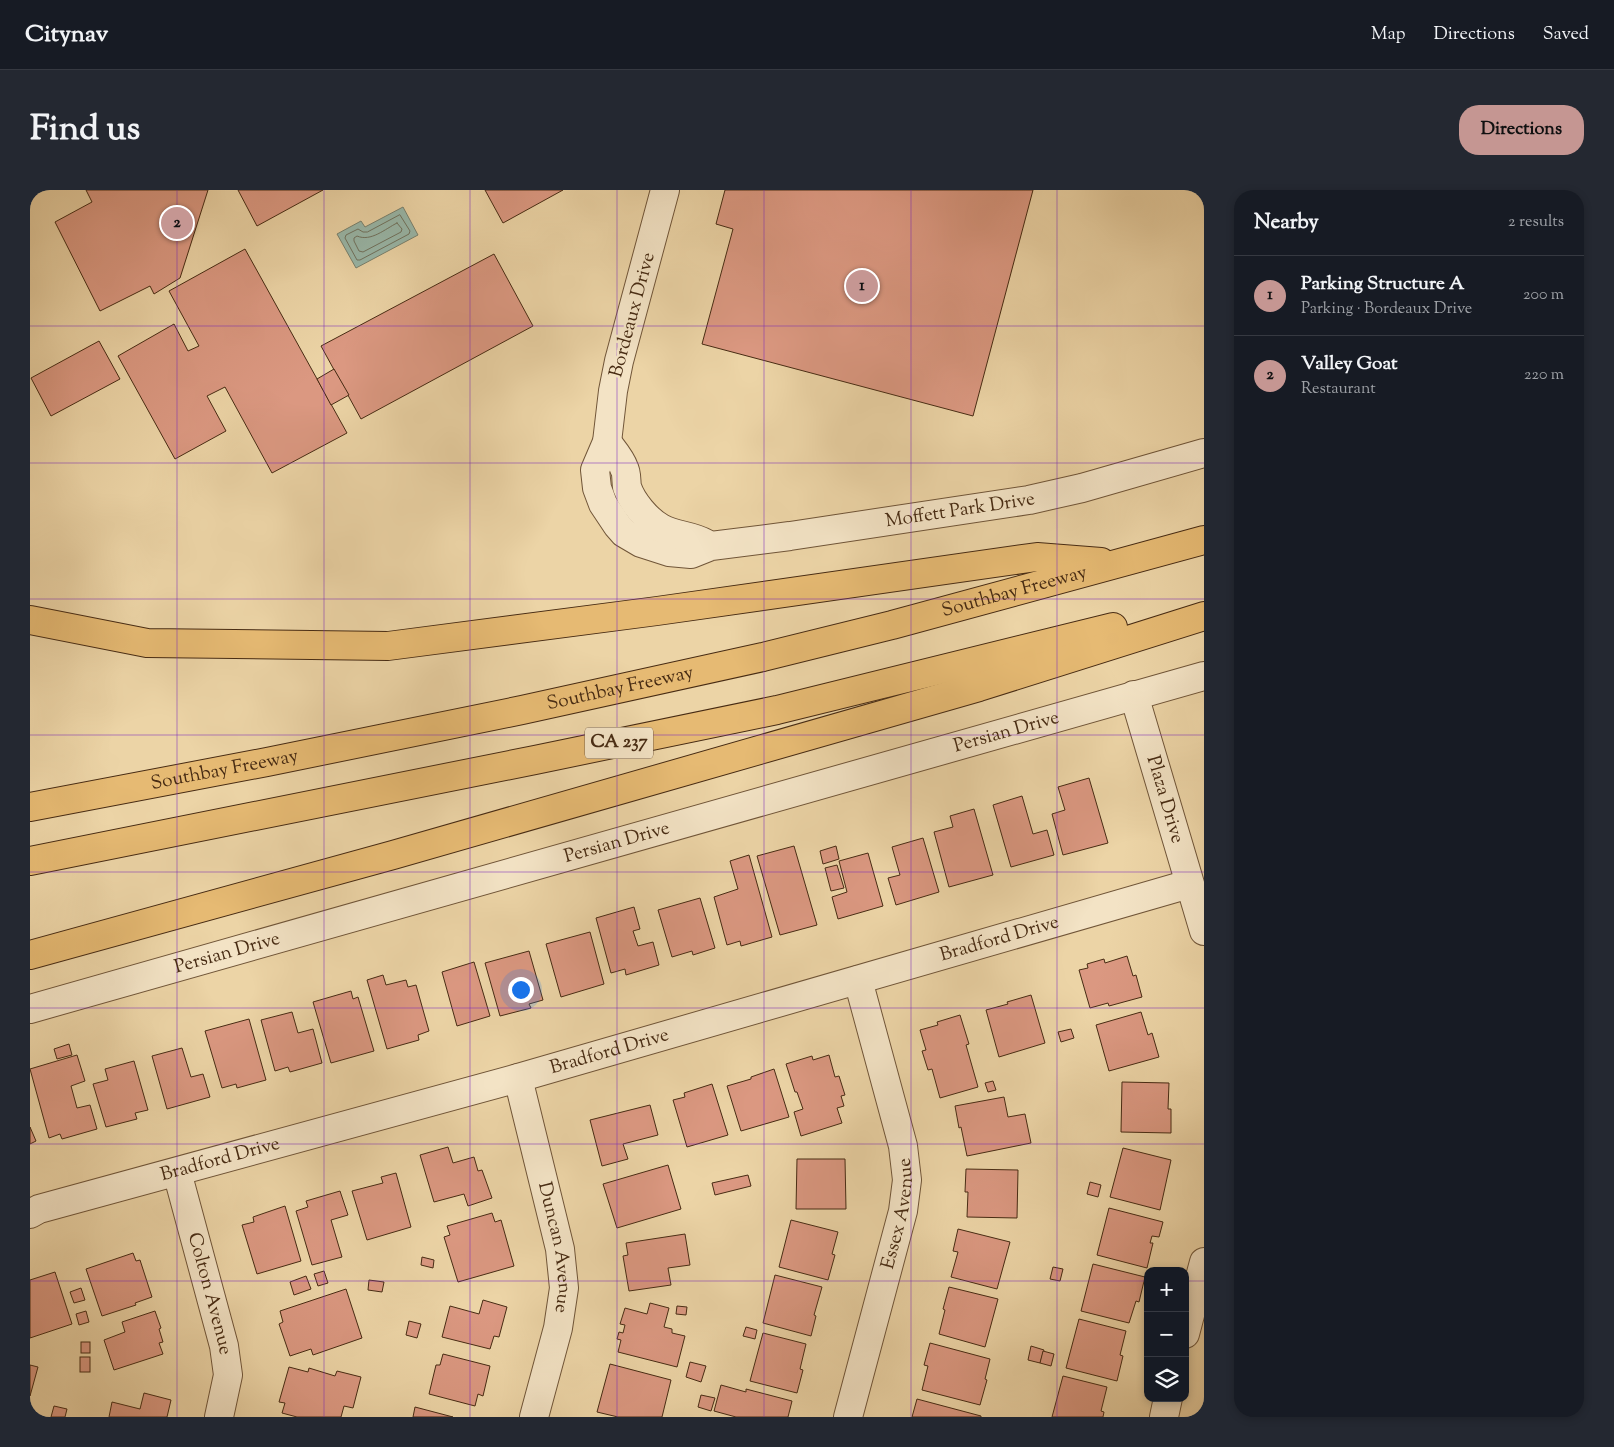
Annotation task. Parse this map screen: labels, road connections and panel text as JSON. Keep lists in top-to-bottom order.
{
  "streets": {
    "highway": ["Southbay Freeway", "CA 237"],
    "street": [
      "Bordeaux Drive",
      "Moffett Park Drive",
      "Persian Drive",
      "Plaza Drive",
      "Bradford Drive",
      "Essex Avenue",
      "Duncan Avenue",
      "Colton Avenue"
    ]
  },
  "crossings": [
    ["Bordeaux Drive", "Moffett Park Drive"],
    ["Persian Drive", "Plaza Drive"],
    ["Plaza Drive", "Bradford Drive"],
    ["Bradford Drive", "Essex Avenue"],
    ["Bradford Drive", "Duncan Avenue"],
    ["Bradford Drive", "Colton Avenue"]
  ],
  "page": {
    "header": "Citynav",
    "nav": ["Map", "Directions", "Saved"],
    "title": "Find us",
    "buttons": "Directions",
    "heading": ["Nearby", "2 results"],
    "pins": ["2", "1"],
    "list": [
      {
        "mark": "1",
        "name": "Parking Structure A",
        "note": "Parking · Bordeaux Drive",
        "value": "200 m"
      },
      {
        "mark": "2",
        "name": "Valley Goat",
        "note": "Restaurant",
        "value": "220 m"
      }
    ],
    "map_buttons": ["+", "−"]
  }
}
